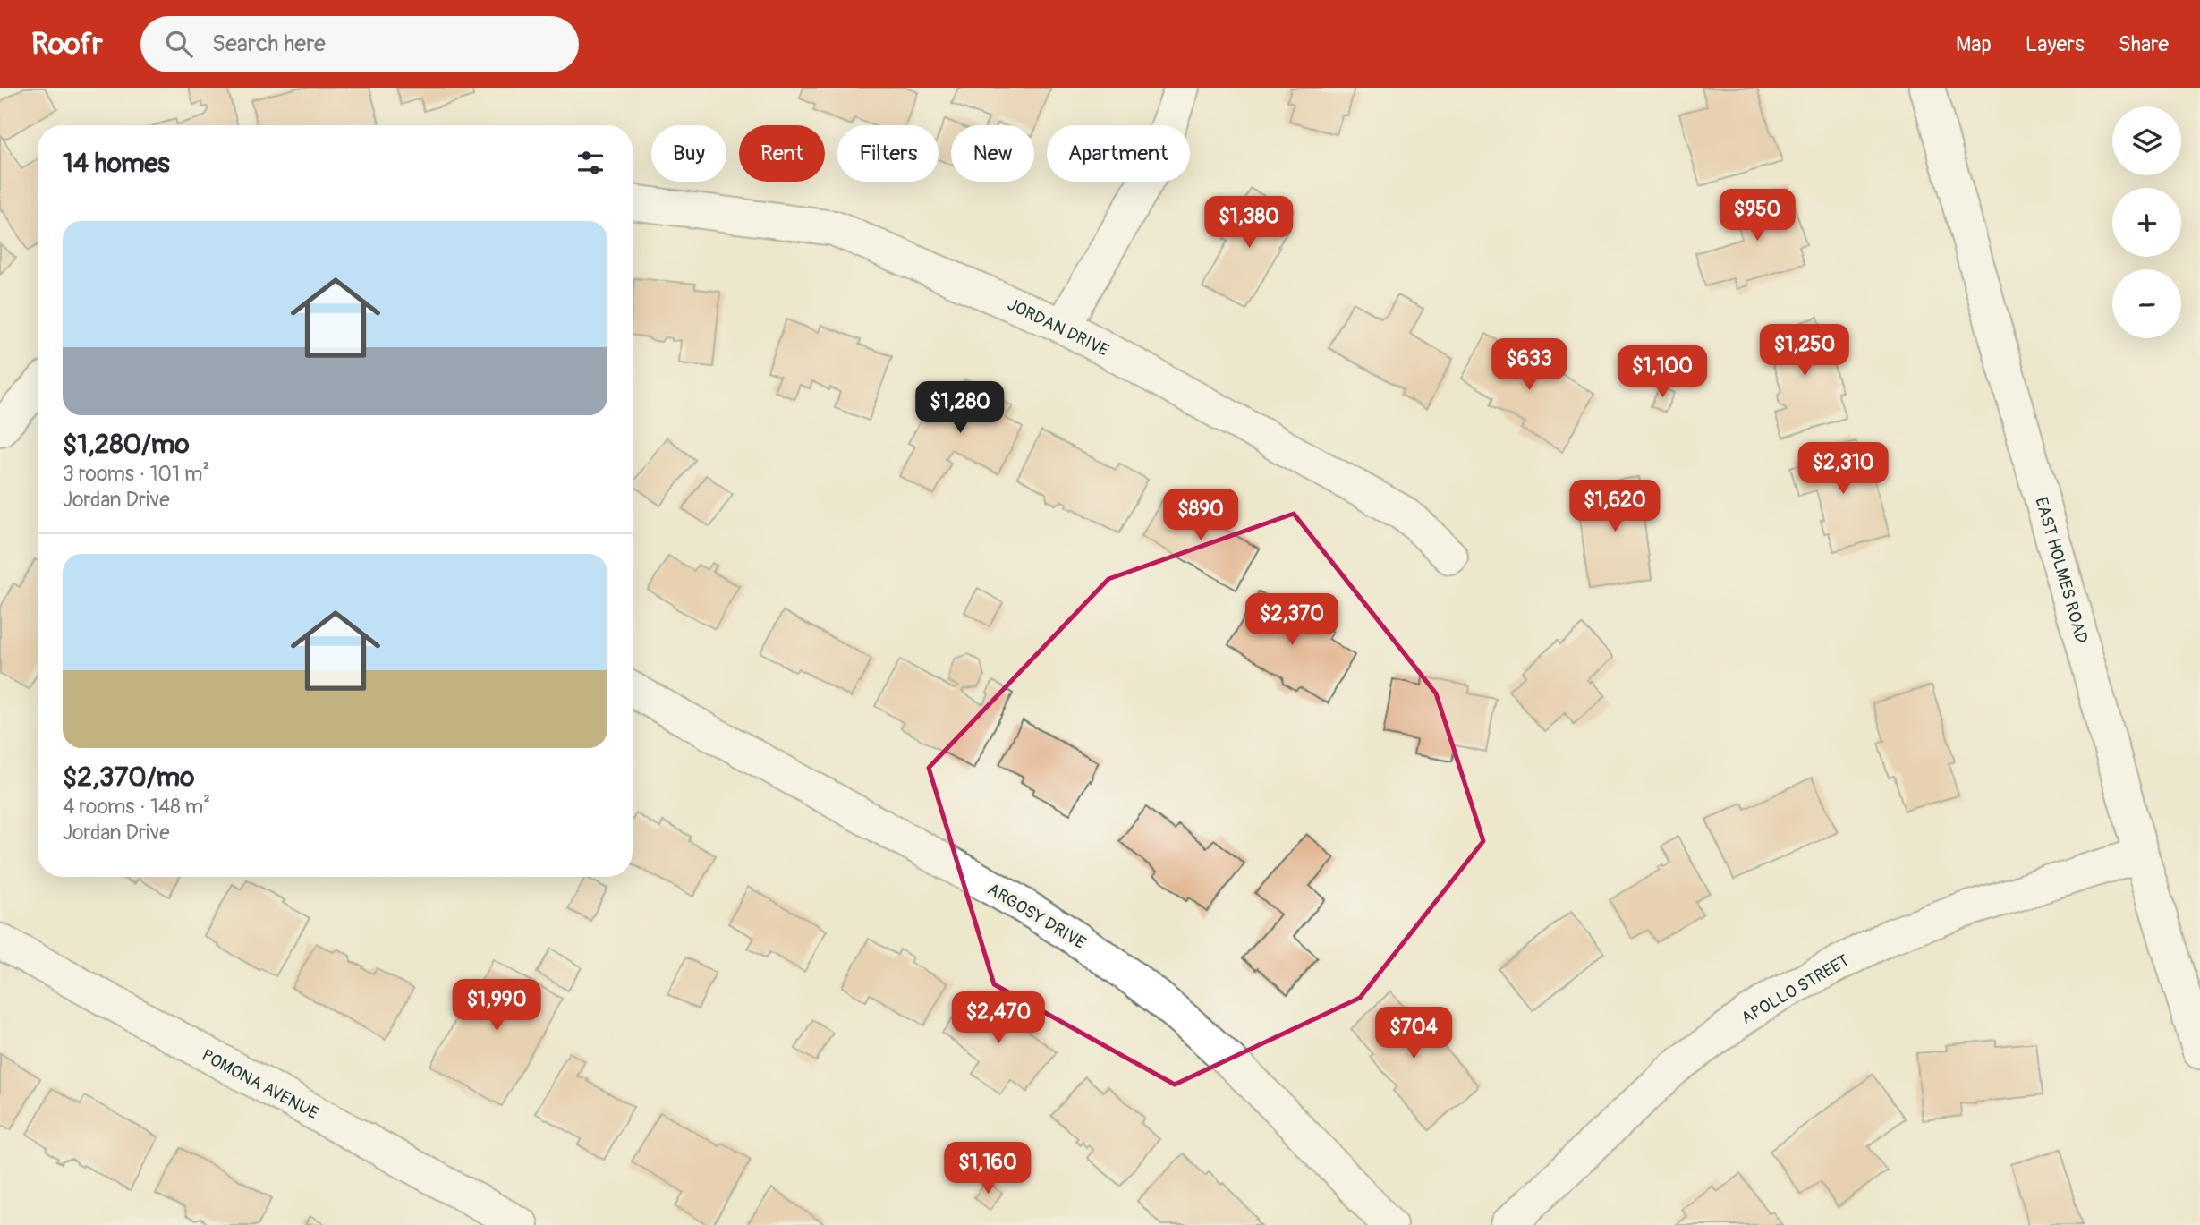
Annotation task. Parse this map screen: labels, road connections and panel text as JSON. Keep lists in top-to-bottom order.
{
  "streets": {
    "street": [
      "JORDAN DRIVE",
      "EAST HOLMES ROAD",
      "ARGOSY DRIVE",
      "APOLLO STREET",
      "POMONA AVENUE"
    ]
  },
  "crossings": [
    ["EAST HOLMES ROAD", "APOLLO STREET"]
  ],
  "page": {
    "header": "Roofr",
    "search": "Search here",
    "nav": ["Map", "Layers", "Share"],
    "map_buttons": ["+", "−"],
    "chip": [
      "Buy",
      "Rent",
      "Filters",
      "New",
      "Apartment"
    ],
    "heading": "14 homes",
    "price": [
      "$950",
      "$1,380",
      "$1,250",
      "$633",
      "$1,100",
      "$1,280",
      "$2,310",
      "$1,620",
      "$890",
      "$2,370",
      "$1,990",
      "$2,470",
      "$704",
      "$1,160"
    ],
    "list": [
      {
        "name": "$1,280/mo",
        "note": "3 rooms · 101 m² · Jordan Drive"
      },
      {
        "name": "$2,370/mo",
        "note": "4 rooms · 148 m² · Jordan Drive"
      }
    ]
  }
}
